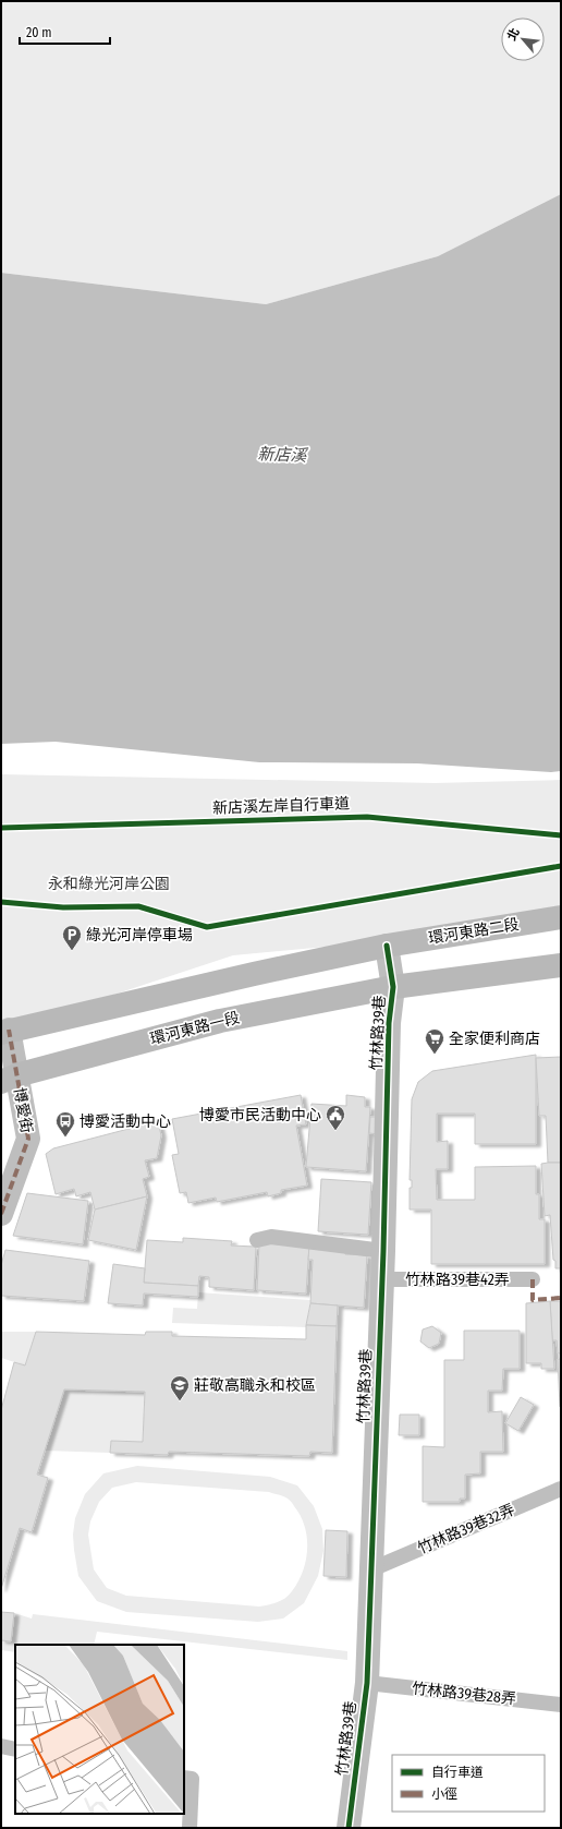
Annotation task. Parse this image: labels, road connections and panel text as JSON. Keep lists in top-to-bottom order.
{
  "streets": {
    "street": [
      "環河東路二段",
      "環河東路一段",
      "竹林路39巷",
      "博愛街"
    ],
    "lane": ["竹林路39巷42弄", "竹林路39巷32弄", "竹林路39巷28弄"],
    "cycle path": ["新店溪左岸自行車道"]
  },
  "crossings": [
    ["環河東路二段", "竹林路39巷"],
    ["環河東路一段", "竹林路39巷"],
    ["環河東路一段", "博愛街"],
    ["竹林路39巷", "竹林路39巷42弄"],
    ["竹林路39巷", "竹林路39巷32弄"],
    ["竹林路39巷", "竹林路39巷28弄"]
  ],
  "water": ["新店溪"],
  "parks": ["永和綠光河岸公園"],
  "places": {
    "parking": ["綠光河岸停車場"],
    "supermarket": ["全家便利商店"],
    "public building": ["博愛市民活動中心"],
    "bus stop": ["博愛活動中心"],
    "school or university": ["莊敬高職永和校區"]
  },
  "legend": ["自行車道", "小徑"],
  "scale_bar": "20 m",
  "north": "top left"
}
